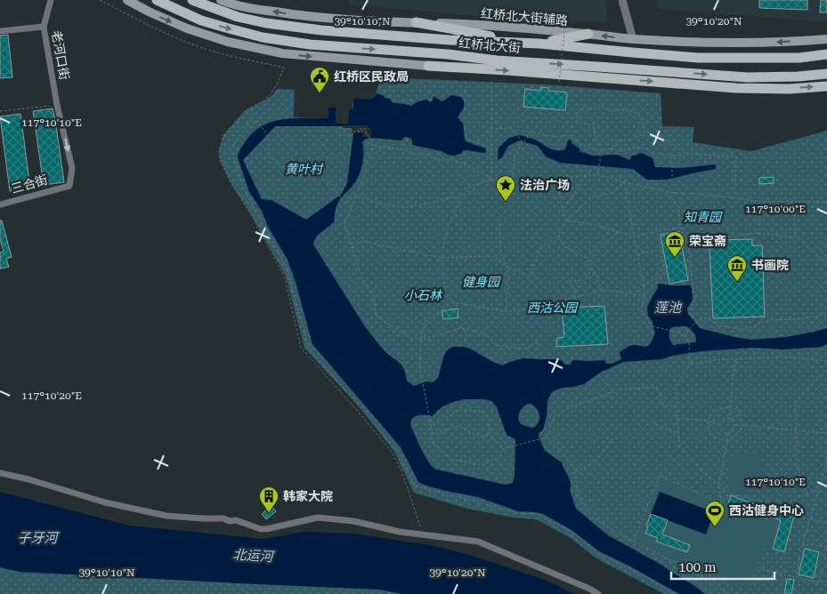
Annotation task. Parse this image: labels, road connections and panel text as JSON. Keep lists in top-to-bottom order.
{
  "streets": {
    "main road": ["红桥北大街辅路", "红桥北大街"],
    "street": ["老河口街", "三合街"]
  },
  "crossings": [
    ["老河口街", "三合街"]
  ],
  "one_way": ["老河口街"],
  "water": ["莲池", "子牙河", "北运河"],
  "parks": [
    "黄叶村",
    "知青园",
    "健身园",
    "小石林",
    "西沽公园"
  ],
  "places": {
    "public building": ["红桥区民政局"],
    "place": ["法治广场"],
    "museum": ["荣宝斋", "书画院"],
    "building": ["韩家大院"],
    "sports": ["西沽健身中心"]
  },
  "scale_bar": "100 m",
  "coordinates": [
    "39°10'10\"N",
    "39°10'20\"N",
    "117°10'10\"E",
    "117°10'00\"E",
    "117°10'20\"E"
  ]
}
